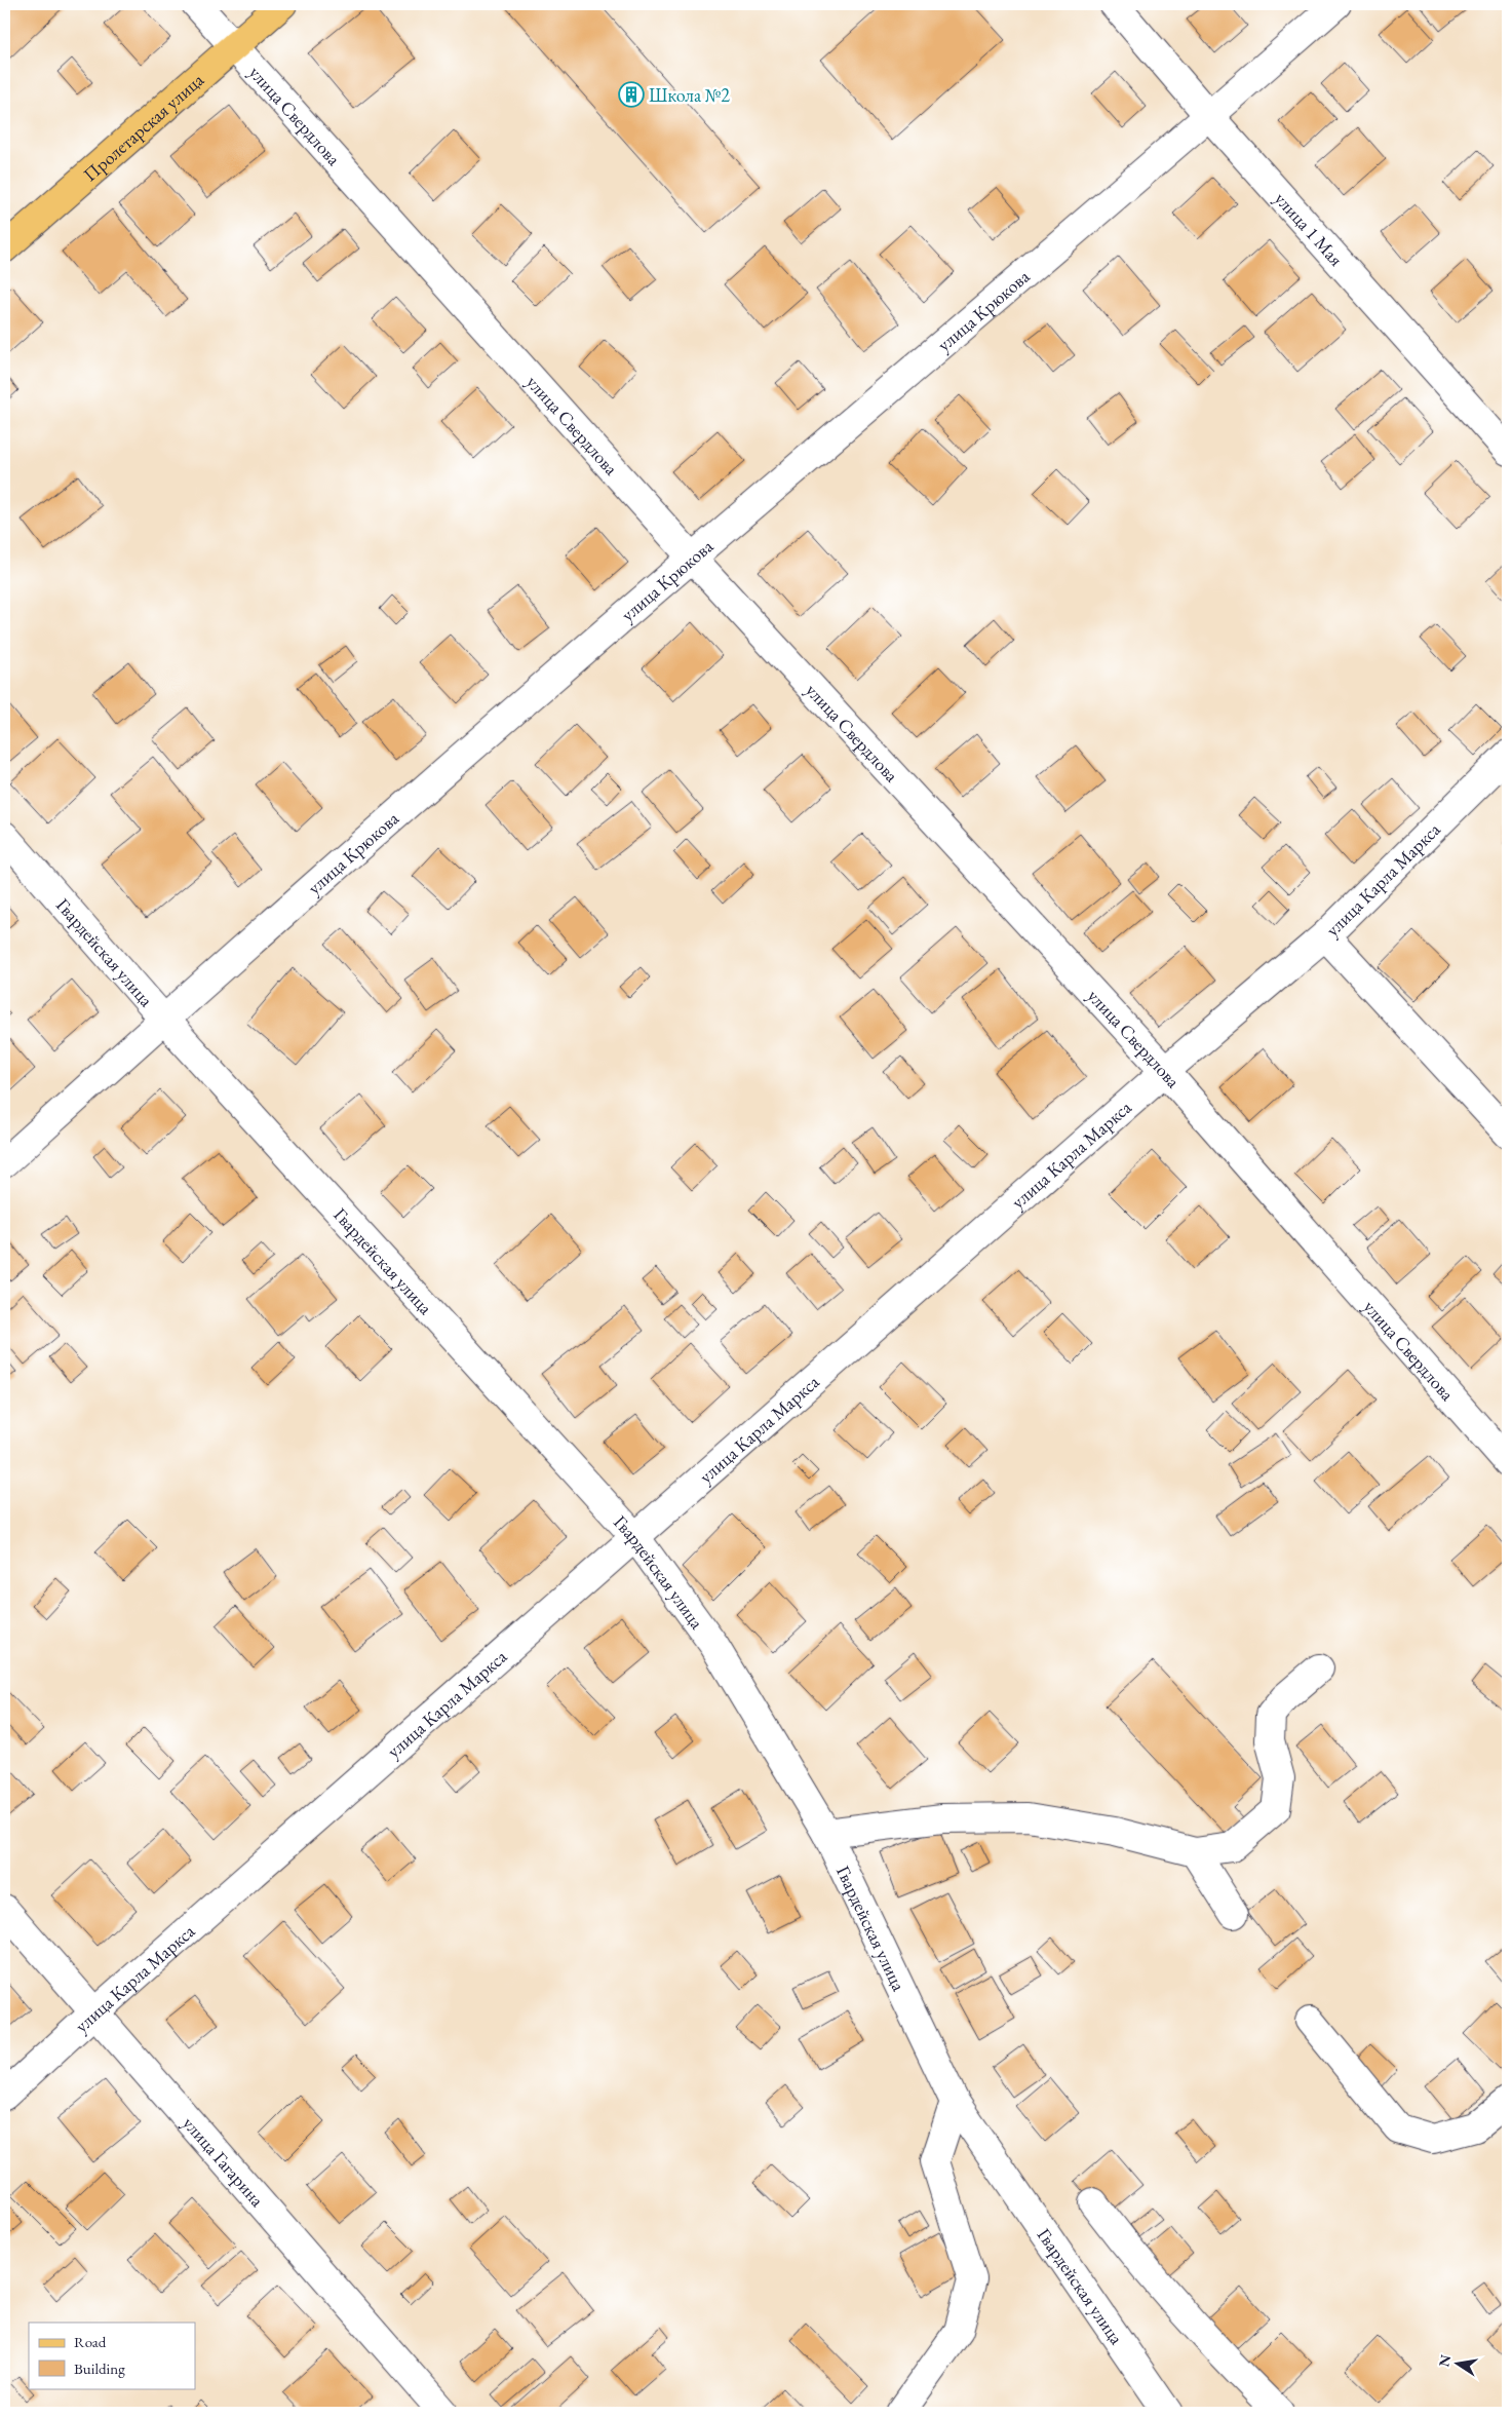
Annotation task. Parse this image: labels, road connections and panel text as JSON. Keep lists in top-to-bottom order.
{
  "streets": {
    "main road": ["Пролетарская улица"],
    "street": [
      "улица Свердлова",
      "улица 1 Мая",
      "улица Крюкова",
      "улица Карла Маркса",
      "Гвардейская улица",
      "улица Гагарина"
    ]
  },
  "crossings": [
    ["улица Свердлова", "Пролетарская улица"],
    ["улица Свердлова", "улица Крюкова"],
    ["улица Свердлова", "улица Карла Маркса"],
    ["улица 1 Мая", "улица Крюкова"],
    ["улица Крюкова", "Гвардейская улица"],
    ["улица Карла Маркса", "Гвардейская улица"],
    ["улица Карла Маркса", "улица Гагарина"]
  ],
  "places": {
    "building": ["Школа №2"]
  },
  "legend": ["Road", "Building"],
  "north": "left"
}
